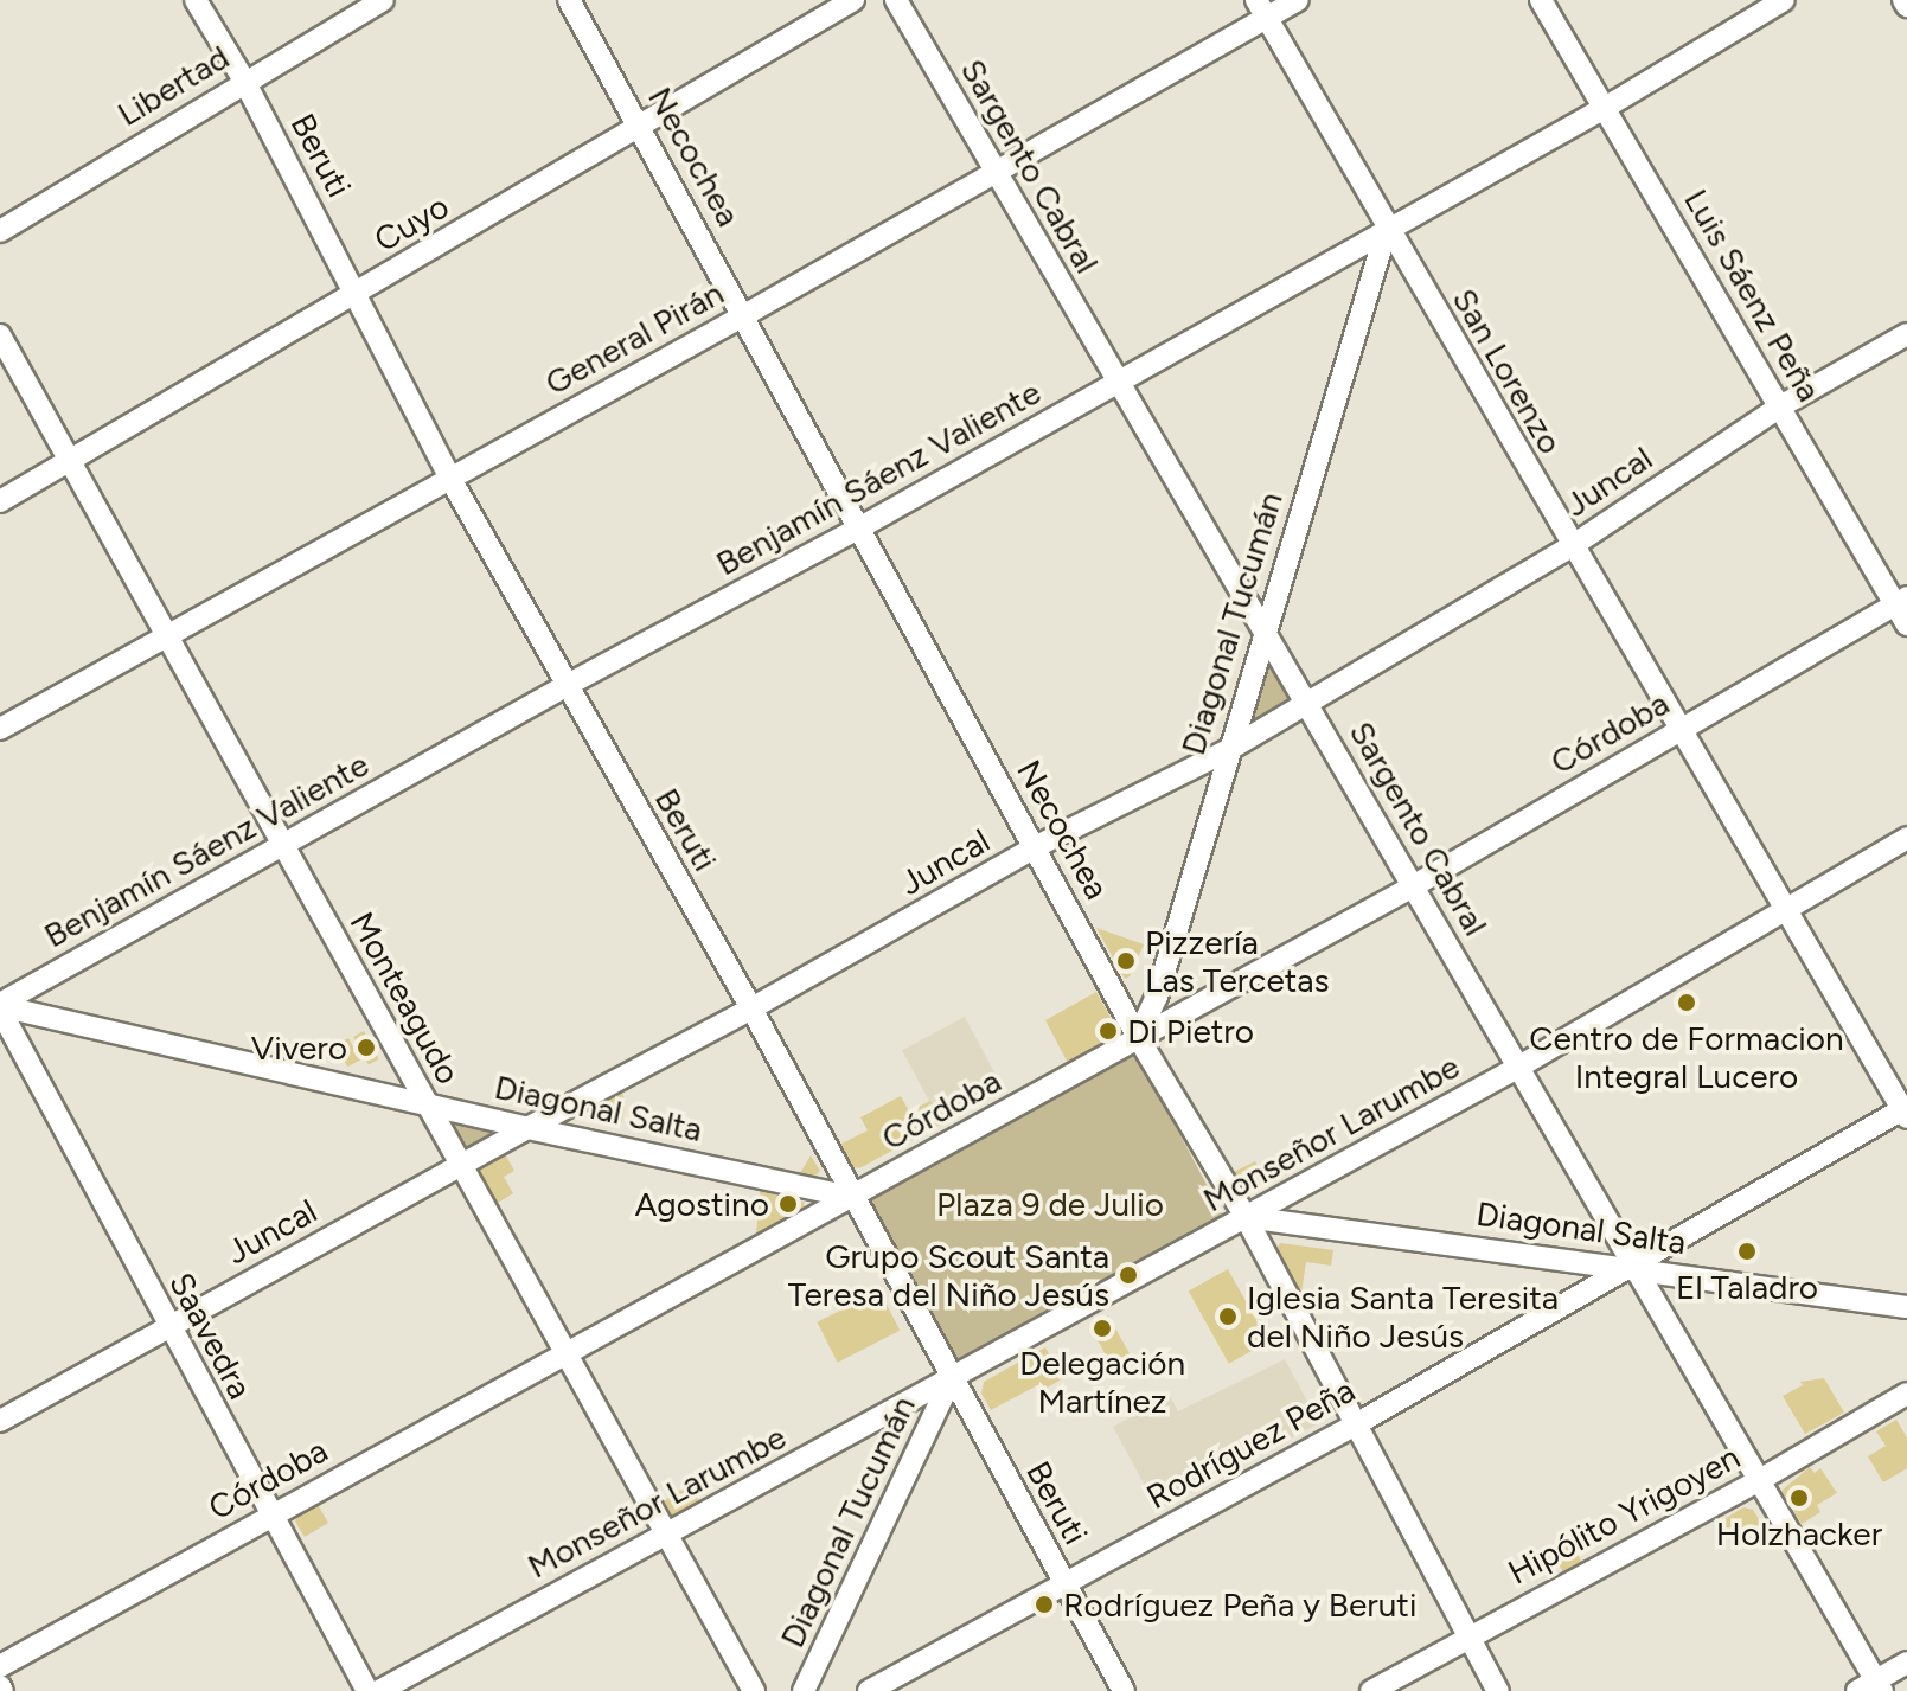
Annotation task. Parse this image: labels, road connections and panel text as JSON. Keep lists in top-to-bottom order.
{
  "streets": {
    "street": [
      "Libertad",
      "Beruti",
      "Necochea",
      "Sargento Cabral",
      "Cuyo",
      "Luis Sáenz Peña",
      "General Pirán",
      "San Lorenzo",
      "Benjamín Sáenz Valiente",
      "Juncal",
      "Diagonal Tucumán",
      "Córdoba",
      "Monteagudo",
      "Diagonal Salta",
      "Monseñor Larumbe",
      "Saavedra",
      "Rodríguez Peña",
      "Hipólito Yrigoyen"
    ]
  },
  "crossings": [
    ["Libertad", "Beruti"],
    ["Beruti", "Cuyo"],
    ["Beruti", "General Pirán"],
    ["Beruti", "Benjamín Sáenz Valiente"],
    ["Beruti", "Juncal"],
    ["Beruti", "Diagonal Tucumán"],
    ["Beruti", "Córdoba"],
    ["Beruti", "Diagonal Salta"],
    ["Beruti", "Monseñor Larumbe"],
    ["Beruti", "Rodríguez Peña"],
    ["Necochea", "Cuyo"],
    ["Necochea", "General Pirán"],
    ["Necochea", "Benjamín Sáenz Valiente"],
    ["Necochea", "Juncal"],
    ["Necochea", "Diagonal Tucumán"],
    ["Necochea", "Córdoba"],
    ["Necochea", "Diagonal Salta"],
    ["Necochea", "Monseñor Larumbe"],
    ["Necochea", "Rodríguez Peña"],
    ["Necochea", "Hipólito Yrigoyen"],
    ["Sargento Cabral", "General Pirán"],
    ["Sargento Cabral", "Benjamín Sáenz Valiente"],
    ["Sargento Cabral", "Juncal"],
    ["Sargento Cabral", "Diagonal Tucumán"],
    ["Sargento Cabral", "Córdoba"],
    ["Sargento Cabral", "Diagonal Salta"],
    ["Sargento Cabral", "Monseñor Larumbe"],
    ["Sargento Cabral", "Rodríguez Peña"],
    ["Sargento Cabral", "Hipólito Yrigoyen"],
    ["Cuyo", "Monteagudo"],
    ["Luis Sáenz Peña", "Benjamín Sáenz Valiente"],
    ["Luis Sáenz Peña", "Juncal"],
    ["Luis Sáenz Peña", "Córdoba"],
    ["General Pirán", "San Lorenzo"],
    ["General Pirán", "Monteagudo"],
    ["San Lorenzo", "Benjamín Sáenz Valiente"],
    ["San Lorenzo", "Juncal"],
    ["San Lorenzo", "Diagonal Tucumán"],
    ["San Lorenzo", "Córdoba"],
    ["San Lorenzo", "Monseñor Larumbe"],
    ["San Lorenzo", "Rodríguez Peña"],
    ["Benjamín Sáenz Valiente", "Diagonal Tucumán"],
    ["Benjamín Sáenz Valiente", "Monteagudo"],
    ["Benjamín Sáenz Valiente", "Diagonal Salta"],
    ["Benjamín Sáenz Valiente", "Saavedra"],
    ["Juncal", "Diagonal Tucumán"],
    ["Juncal", "Monteagudo"],
    ["Juncal", "Diagonal Salta"],
    ["Juncal", "Saavedra"],
    ["Diagonal Tucumán", "Córdoba"],
    ["Diagonal Tucumán", "Monseñor Larumbe"],
    ["Córdoba", "Monteagudo"],
    ["Córdoba", "Diagonal Salta"],
    ["Córdoba", "Saavedra"],
    ["Monteagudo", "Diagonal Salta"],
    ["Monteagudo", "Monseñor Larumbe"],
    ["Diagonal Salta", "Monseñor Larumbe"],
    ["Diagonal Salta", "Saavedra"],
    ["Diagonal Salta", "Rodríguez Peña"]
  ],
  "parks": ["Plaza 9 de Julio"],
  "places": [
    "Pizzería Las Tercetas",
    "Centro de Formacion Integral Lucero",
    "Di Pietro",
    "Vivero",
    "Agostino",
    "El Taladro",
    "Grupo Scout Santa Teresa del Niño Jesús",
    "Iglesia Santa Teresita del Niño Jesús",
    "Delegación Martínez",
    "Holzhacker",
    "Rodríguez Peña y Beruti"
  ]
}
